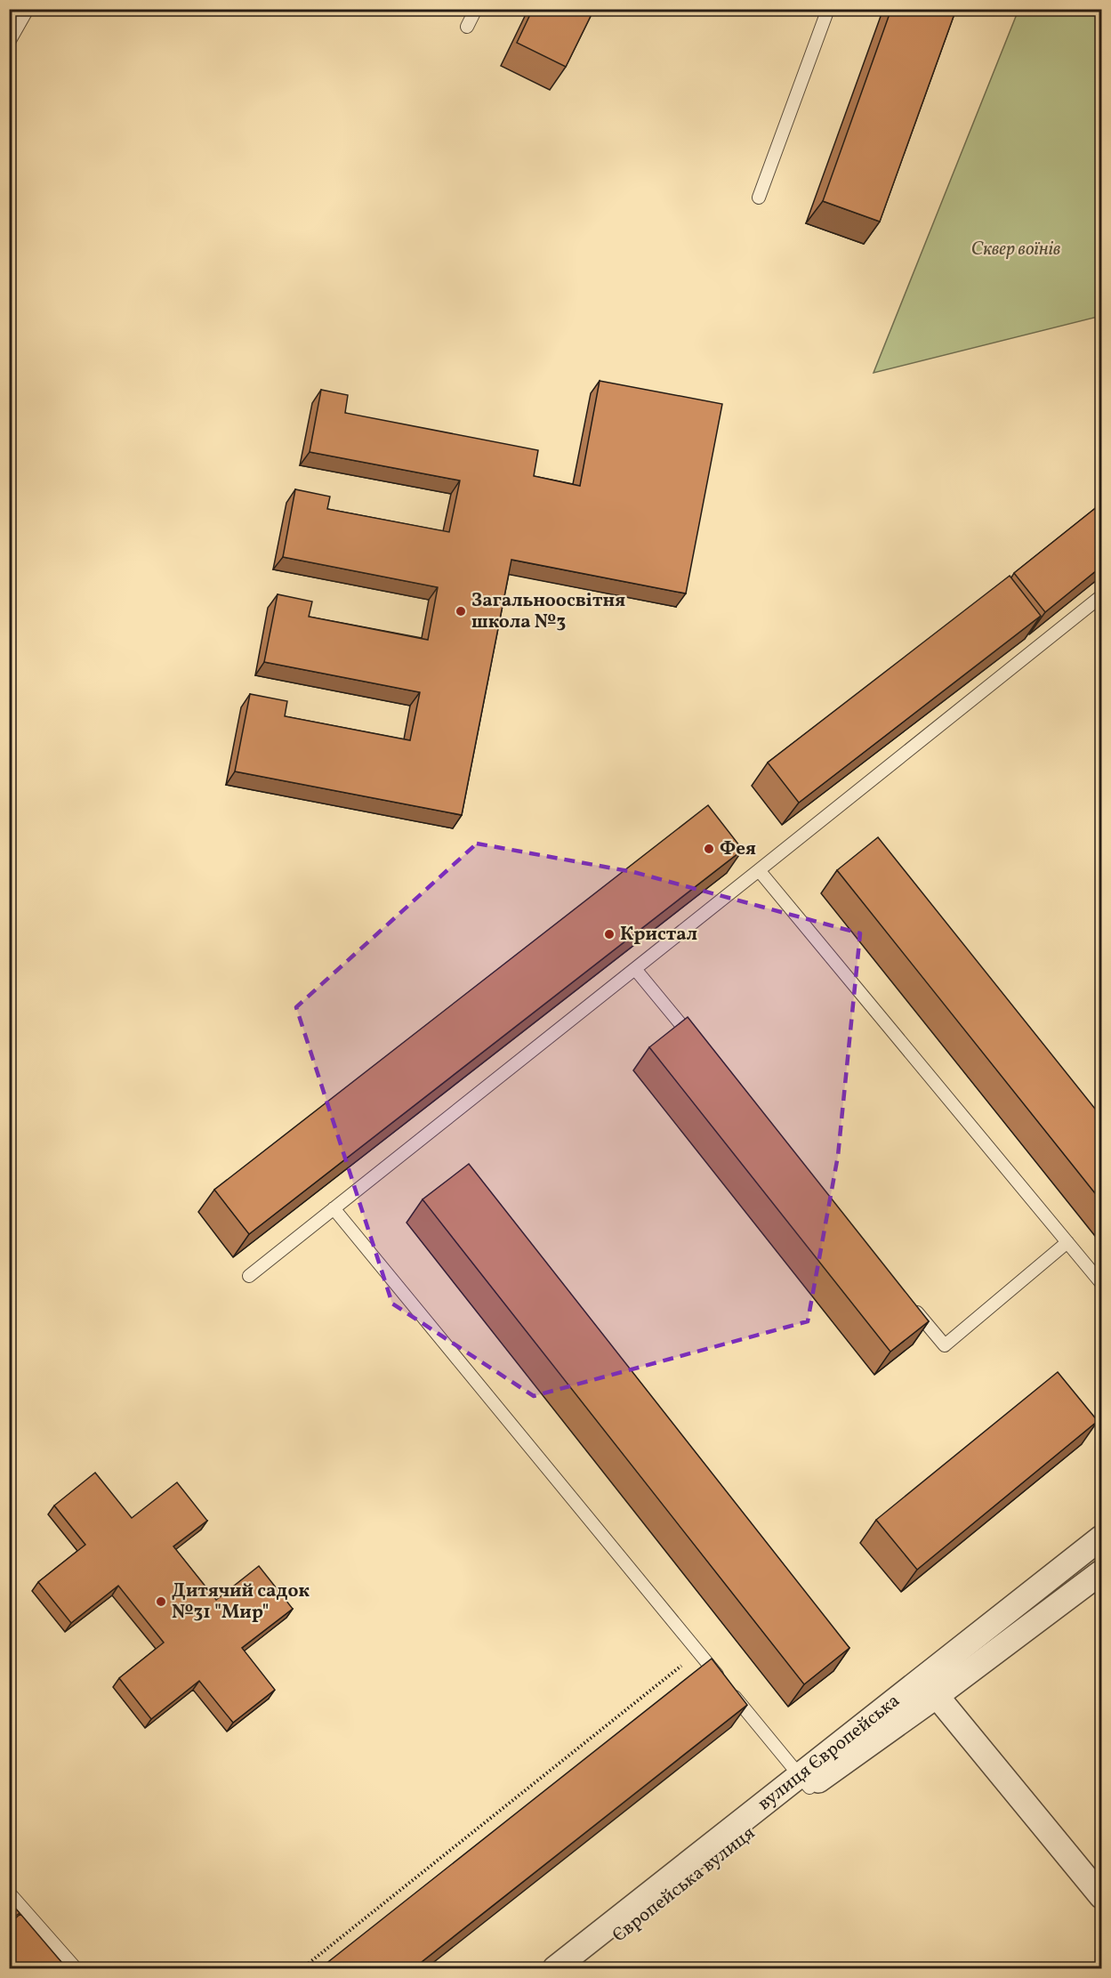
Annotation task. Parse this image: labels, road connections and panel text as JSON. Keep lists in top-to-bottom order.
{
  "streets": {
    "street": ["вулиця Європейська", "Європейська вулиця"]
  },
  "parks": ["Сквер воїнів"],
  "places": [
    "Загальноосвітня школа №3",
    "Фея",
    "Кристал",
    "Дитячий садок №31 \"Мир\""
  ]
}
